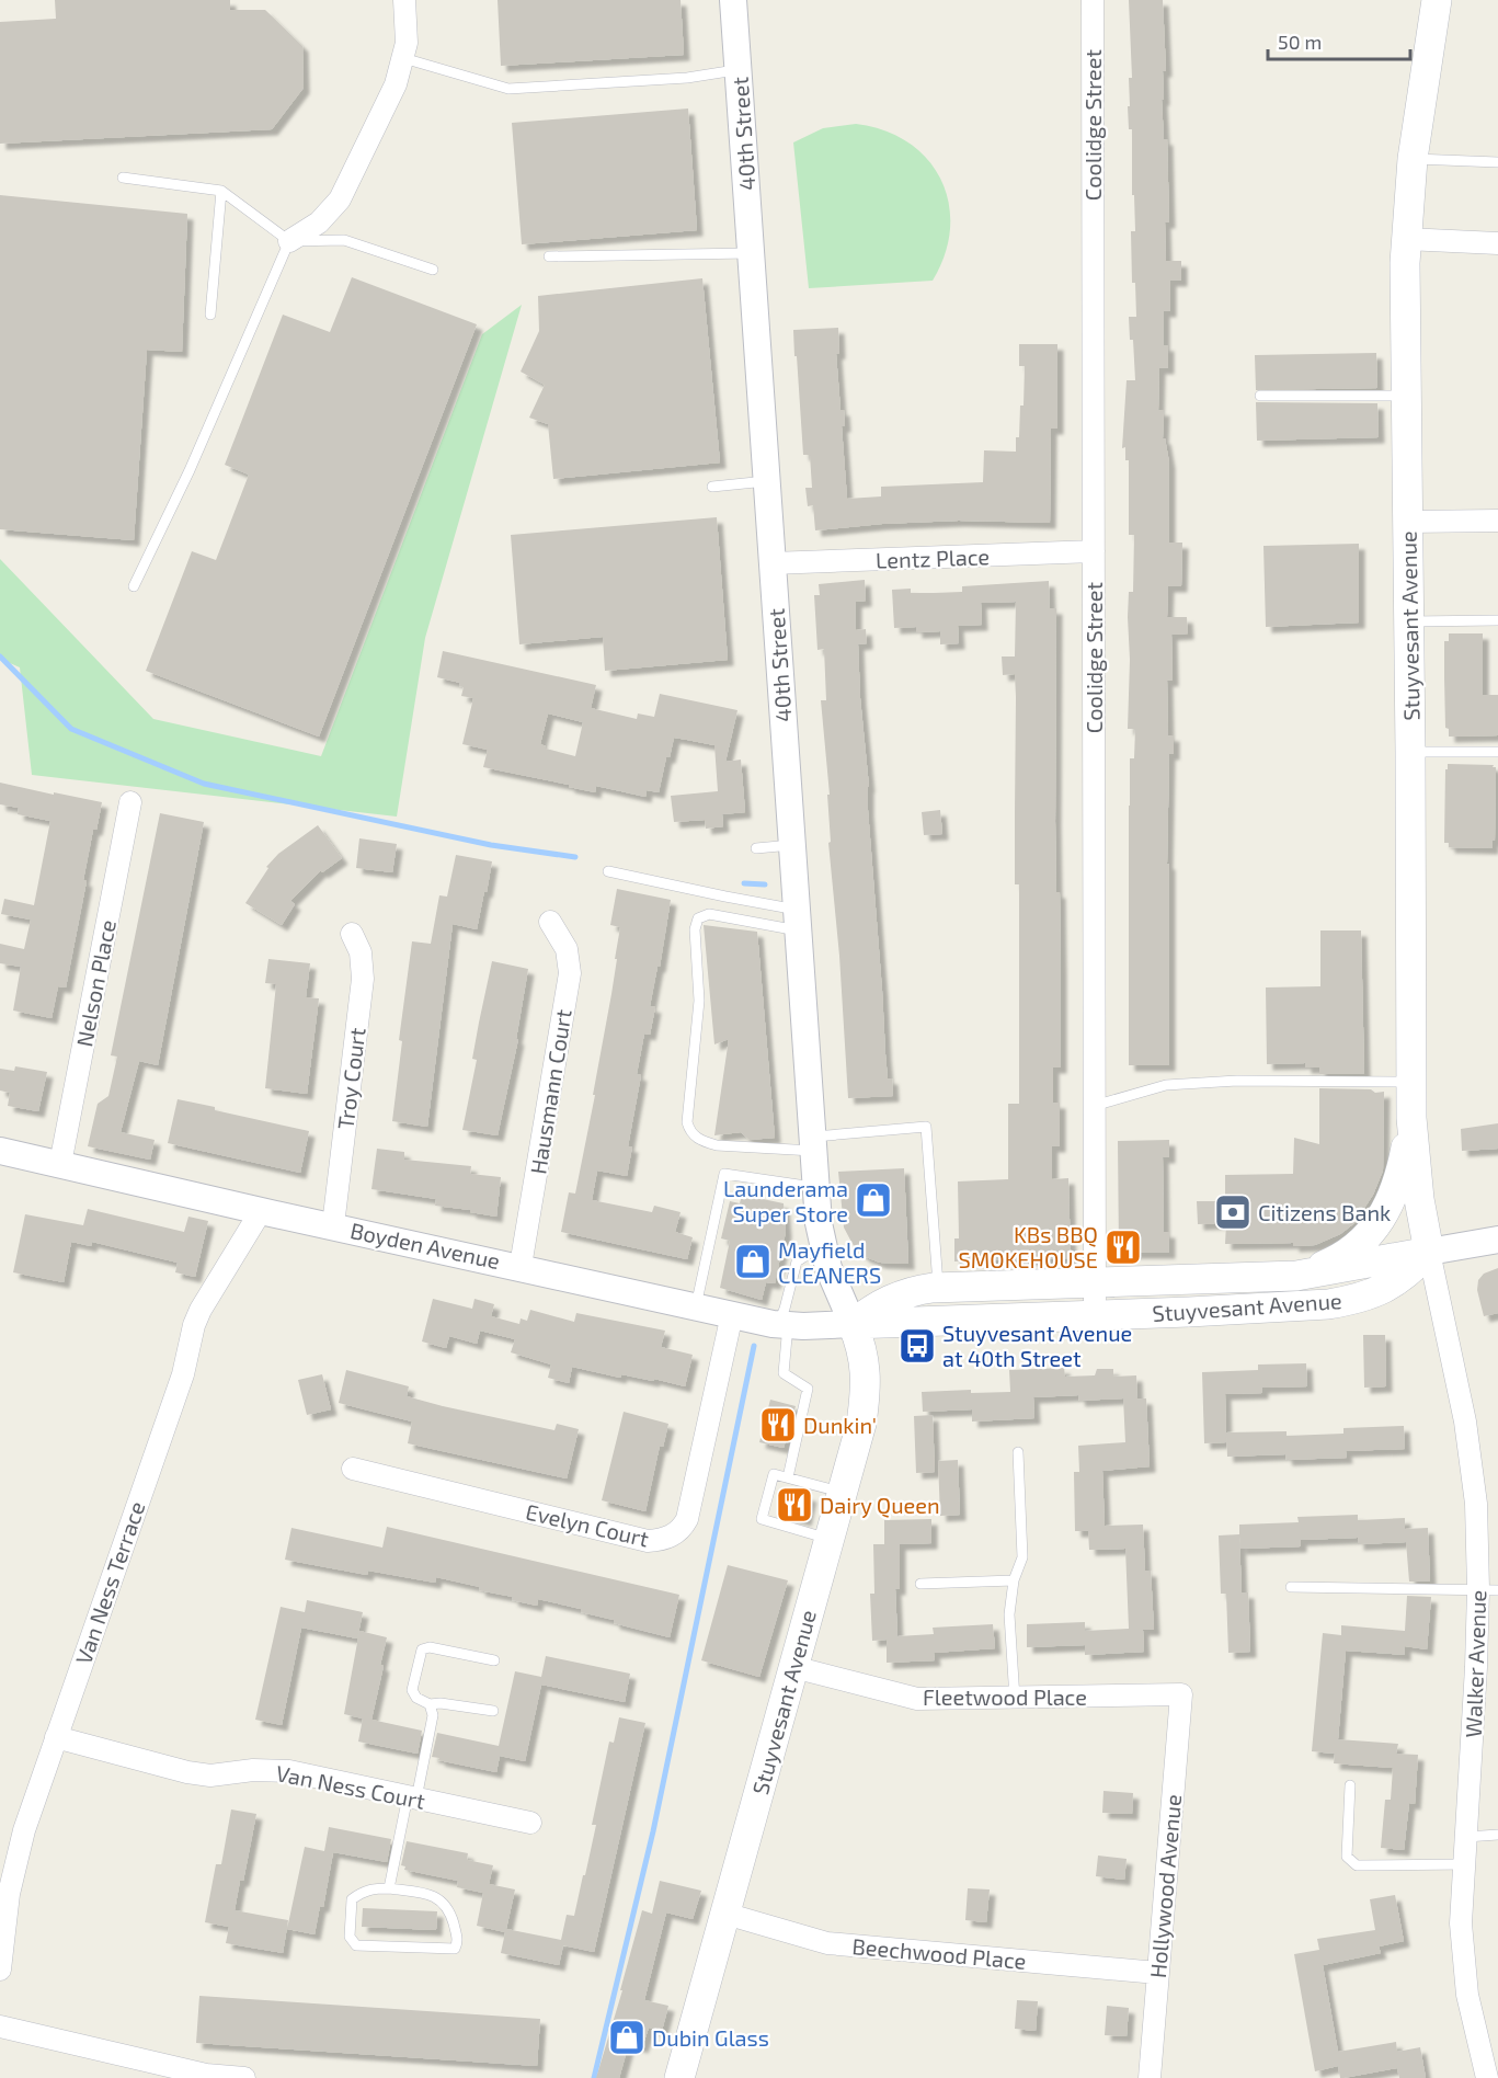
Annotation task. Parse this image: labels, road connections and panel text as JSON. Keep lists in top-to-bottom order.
{
  "streets": {
    "main road": ["Stuyvesant Avenue"],
    "street": [
      "Coolidge Street",
      "40th Street",
      "Lentz Place",
      "Nelson Place",
      "Troy Court",
      "Hausmann Court",
      "Boyden Avenue",
      "Evelyn Court",
      "Van Ness Terrace",
      "Walker Avenue",
      "Fleetwood Place",
      "Van Ness Court",
      "Hollywood Avenue",
      "Beechwood Place"
    ]
  },
  "crossings": [
    ["Coolidge Street", "Lentz Place"],
    ["Coolidge Street", "Stuyvesant Avenue"],
    ["40th Street", "Lentz Place"],
    ["40th Street", "Stuyvesant Avenue"],
    ["40th Street", "Boyden Avenue"],
    ["Stuyvesant Avenue", "Boyden Avenue"],
    ["Stuyvesant Avenue", "Walker Avenue"],
    ["Stuyvesant Avenue", "Fleetwood Place"],
    ["Stuyvesant Avenue", "Beechwood Place"],
    ["Nelson Place", "Boyden Avenue"],
    ["Troy Court", "Boyden Avenue"],
    ["Hausmann Court", "Boyden Avenue"],
    ["Boyden Avenue", "Evelyn Court"],
    ["Boyden Avenue", "Van Ness Terrace"],
    ["Van Ness Terrace", "Van Ness Court"],
    ["Fleetwood Place", "Hollywood Avenue"],
    ["Hollywood Avenue", "Beechwood Place"]
  ],
  "places": {
    "shop": ["Launderama Super Store", "Mayfield CLEANERS", "Dubin Glass"],
    "bank": ["Citizens Bank"],
    "restaurant": ["KBs BBQ SMOKEHOUSE", "Dunkin'", "Dairy Queen"],
    "bus stop": ["Stuyvesant Avenue at 40th Street"]
  },
  "scale_bar": "50 m"
}
